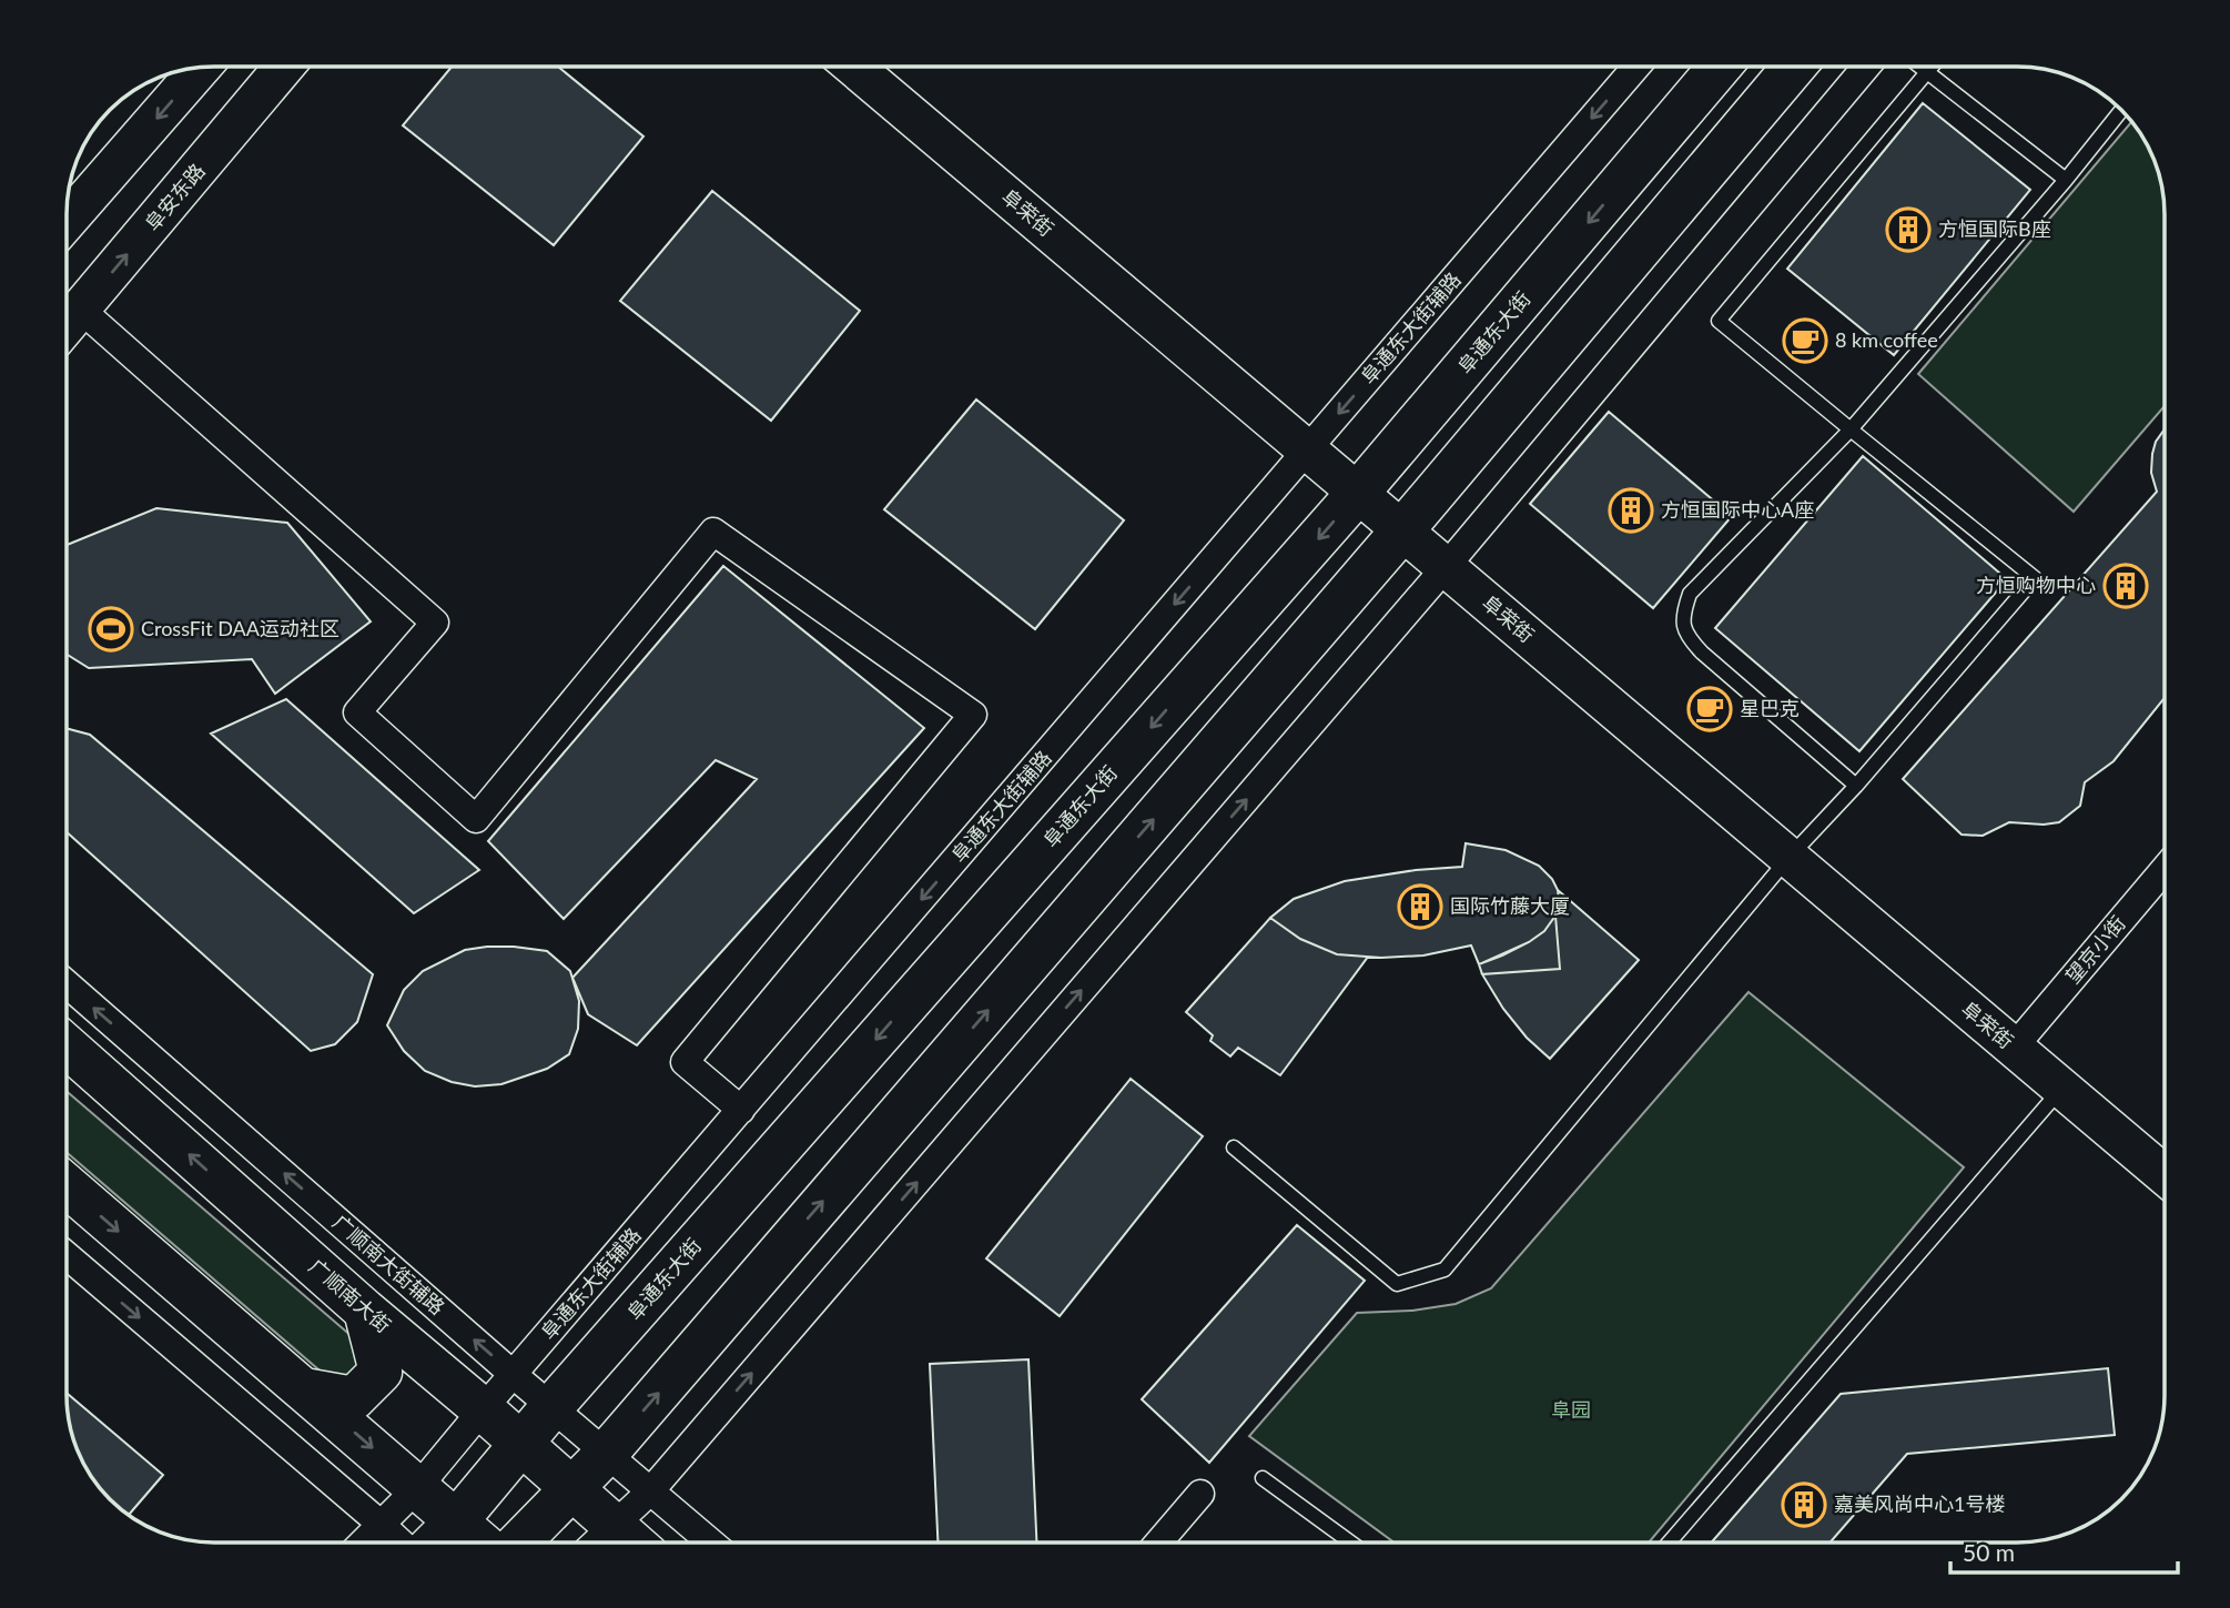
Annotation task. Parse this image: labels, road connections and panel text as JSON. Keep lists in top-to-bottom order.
{
  "streets": {
    "main road": ["阜通东大街", "广顺南大街"],
    "street": [
      "阜安东路",
      "阜荣街",
      "阜通东大街辅路",
      "望京小街",
      "广顺南大街辅路"
    ]
  },
  "crossings": [
    ["阜荣街", "阜通东大街辅路"],
    ["阜荣街", "阜通东大街"],
    ["阜荣街", "望京小街"],
    ["阜通东大街辅路", "广顺南大街辅路"],
    ["阜通东大街辅路", "广顺南大街"],
    ["阜通东大街", "广顺南大街辅路"],
    ["阜通东大街", "广顺南大街"]
  ],
  "parks": ["阜园"],
  "places": {
    "building": [
      "方恒国际B座",
      "方恒国际中心A座",
      "方恒购物中心",
      "国际竹藤大厦",
      "嘉美风尚中心1号楼"
    ],
    "cafe": ["8 km coffee", "星巴克"],
    "sports": ["CrossFit DAA运动社区"]
  },
  "scale_bar": "50 m"
}
